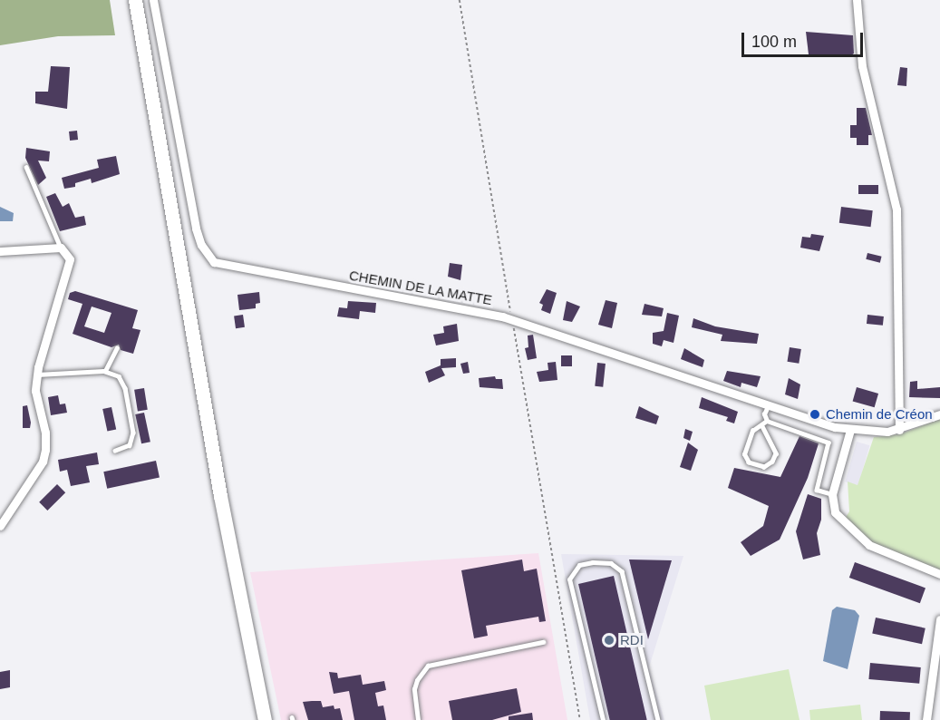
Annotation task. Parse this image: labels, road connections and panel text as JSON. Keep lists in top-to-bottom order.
{
  "streets": {
    "street": ["CHEMIN DE LA MATTE"]
  },
  "places": ["Chemin de Créon", "RDI"],
  "scale_bar": "100 m"
}
